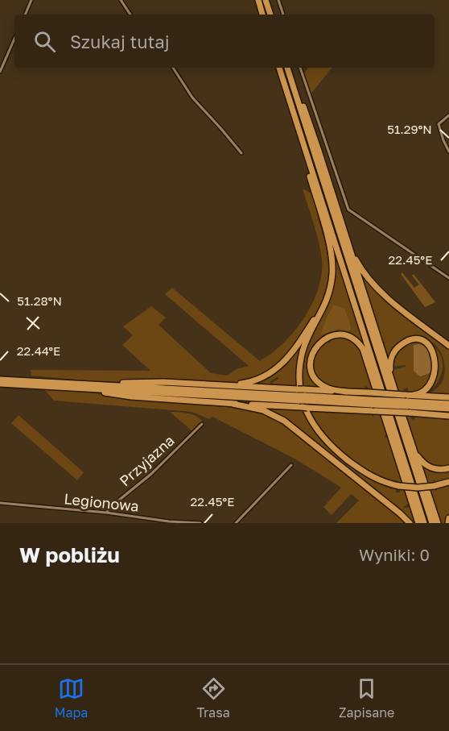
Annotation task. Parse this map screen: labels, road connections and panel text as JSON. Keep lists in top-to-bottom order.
{
  "streets": {
    "street": ["Przyjazna", "Legionowa"]
  },
  "crossings": [
    ["Przyjazna", "Legionowa"]
  ],
  "page": {
    "search": "Szukaj tutaj",
    "heading": ["W pobliżu", "Wyniki: 0"],
    "nav": ["Mapa", "Trasa", "Zapisane"]
  },
  "coordinates": [
    "51.29°N",
    "22.45°E",
    "51.28°N",
    "22.44°E"
  ]
}
